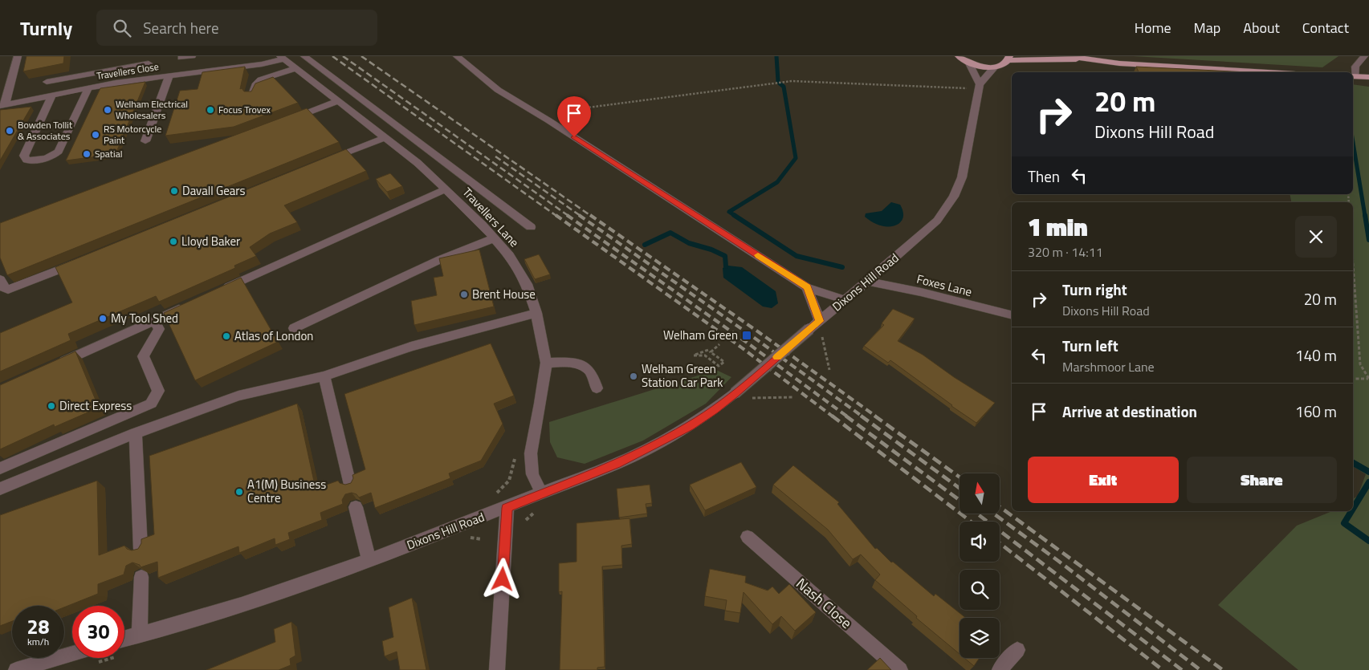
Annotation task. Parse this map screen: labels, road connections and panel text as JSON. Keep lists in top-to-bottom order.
{
  "streets": {
    "street": [
      "Travellers Close",
      "Travellers Lane",
      "Dixons Hill Road",
      "Foxes Lane",
      "Nash Close"
    ]
  },
  "crossings": [
    ["Travellers Close", "Travellers Lane"],
    ["Travellers Lane", "Dixons Hill Road"],
    ["Dixons Hill Road", "Foxes Lane"]
  ],
  "places": {
    "other": [
      "Welham Electrical Wholesalers",
      "Focus Trovex",
      "Bowden Tollit & Associates",
      "RS Motorcycle Paint",
      "Spatial",
      "Davall Gears",
      "Lloyd Baker",
      "Brent House",
      "My Tool Shed",
      "Atlas of London",
      "Welham Green Station Car Park",
      "Direct Express",
      "A1(M) Business Centre"
    ],
    "transit": ["Welham Green"]
  },
  "north": "top",
  "page": {
    "header": "Turnly",
    "search": "Search here",
    "nav": [
      "Home",
      "Map",
      "About",
      "Contact"
    ],
    "turn": ["20 m", "Dixons Hill Road"],
    "then": "Then",
    "heading": ["1 min", "320 m · 14:11"],
    "list": [
      {
        "name": "Turn right",
        "note": "Dixons Hill Road",
        "value": "20 m"
      },
      {
        "name": "Turn left",
        "note": "Marshmoor Lane",
        "value": "140 m"
      },
      {
        "name": "Arrive at destination",
        "value": "160 m"
      }
    ],
    "buttons": ["Exit", "Share"],
    "speed": "28 km/h",
    "limit": "30"
  }
}
